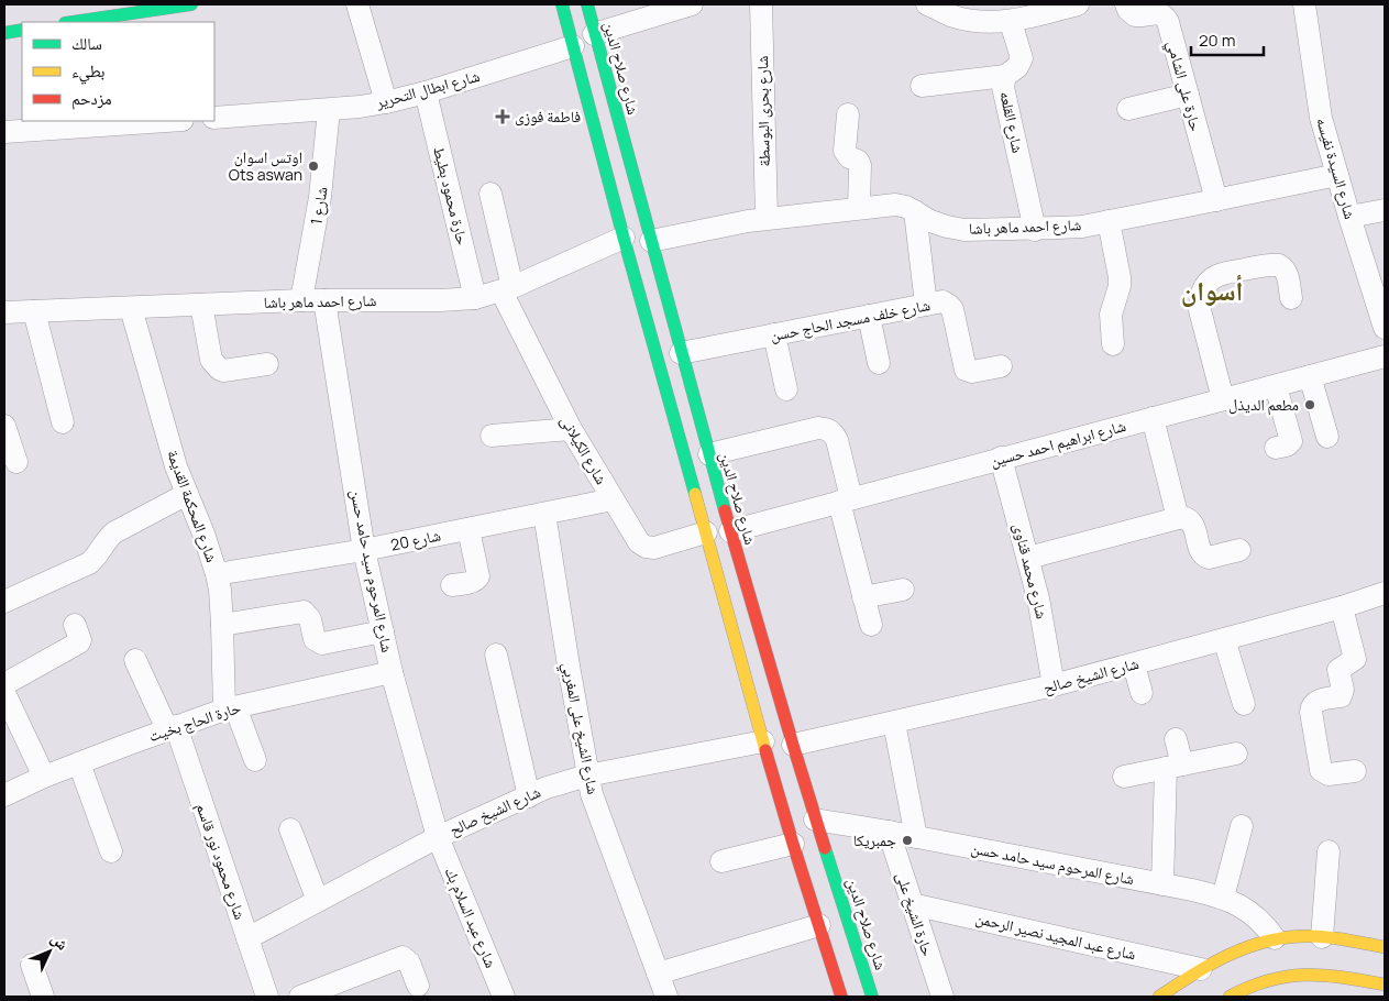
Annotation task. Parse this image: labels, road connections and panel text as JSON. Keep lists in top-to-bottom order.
{
  "streets": {
    "main road": ["شارع صلاح الدين"],
    "street": [
      "حارة على الشامي",
      "شارع ابطال التحرير",
      "شارع بحرى البوسطة",
      "شارع القلعه",
      "شارع السيدة نفيسه",
      "حارة محمود بطيط",
      "شارع 1",
      "شارع احمد ماهر باشا",
      "شارع خلف مسجد الحاج حسن",
      "شارع ابراهيم احمد حسين",
      "شارع الكيلانى",
      "شارع المحكمة القديمة",
      "شارع 20",
      "شارع المرحوم سيد حامد حسن",
      "شارع محمد قناوى",
      "شارع الشيخ صالح",
      "حارة الحاج بخيت",
      "شارع الشيخ على المغربي",
      "شارع محمود نور قاسم",
      "حارة الشيخ على",
      "شارع عبد السلام بك",
      "شارع عبد المجيد نصير الرحمن"
    ]
  },
  "crossings": [
    ["شارع صلاح الدين", "شارع احمد ماهر باشا"],
    ["شارع صلاح الدين", "شارع خلف مسجد الحاج حسن"],
    ["شارع صلاح الدين", "شارع ابراهيم احمد حسين"],
    ["شارع صلاح الدين", "شارع المرحوم سيد حامد حسن"],
    ["شارع صلاح الدين", "شارع الشيخ صالح"],
    ["حارة على الشامي", "شارع احمد ماهر باشا"],
    ["شارع ابطال التحرير", "حارة محمود بطيط"],
    ["شارع ابطال التحرير", "شارع 1"],
    ["شارع بحرى البوسطة", "شارع احمد ماهر باشا"],
    ["شارع القلعه", "شارع احمد ماهر باشا"],
    ["شارع السيدة نفيسه", "شارع احمد ماهر باشا"],
    ["حارة محمود بطيط", "شارع احمد ماهر باشا"],
    ["شارع 1", "شارع احمد ماهر باشا"],
    ["شارع احمد ماهر باشا", "شارع الكيلانى"],
    ["شارع احمد ماهر باشا", "شارع المحكمة القديمة"],
    ["شارع احمد ماهر باشا", "شارع المرحوم سيد حامد حسن"],
    ["شارع ابراهيم احمد حسين", "شارع محمد قناوى"],
    ["شارع الكيلانى", "شارع 20"],
    ["شارع المحكمة القديمة", "شارع 20"],
    ["شارع المحكمة القديمة", "حارة الحاج بخيت"],
    ["شارع 20", "شارع المرحوم سيد حامد حسن"],
    ["شارع 20", "شارع الشيخ على المغربي"],
    ["شارع المرحوم سيد حامد حسن", "شارع الشيخ صالح"],
    ["شارع المرحوم سيد حامد حسن", "حارة الحاج بخيت"],
    ["شارع المرحوم سيد حامد حسن", "حارة الشيخ على"],
    ["شارع المرحوم سيد حامد حسن", "شارع عبد السلام بك"],
    ["شارع محمد قناوى", "شارع الشيخ صالح"],
    ["شارع الشيخ صالح", "شارع الشيخ على المغربي"],
    ["شارع الشيخ صالح", "شارع محمود نور قاسم"],
    ["شارع الشيخ صالح", "شارع عبد السلام بك"],
    ["حارة الحاج بخيت", "شارع محمود نور قاسم"],
    ["حارة الشيخ على", "شارع عبد المجيد نصير الرحمن"]
  ],
  "districts": ["أسوان"],
  "places": {
    "health": ["فاطمة فوزى"],
    "other": ["اوتس اسوان Ots aswan", "مطعم الديذل", "جمبريكا"]
  },
  "legend": ["سالك", "بطيء", "مزدحم"],
  "scale_bar": "20 m",
  "north": "top right"
}
